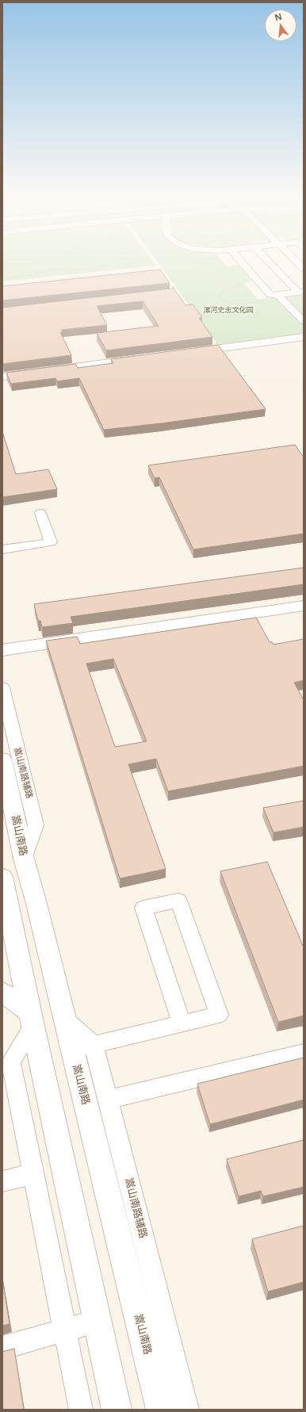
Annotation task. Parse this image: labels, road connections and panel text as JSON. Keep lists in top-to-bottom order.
{
  "streets": {
    "street": ["嵩山南路辅路", "嵩山南路"]
  },
  "crossings": [
    ["嵩山南路辅路", "嵩山南路"]
  ],
  "parks": ["漯河史志文化园"],
  "north": "top"
}
